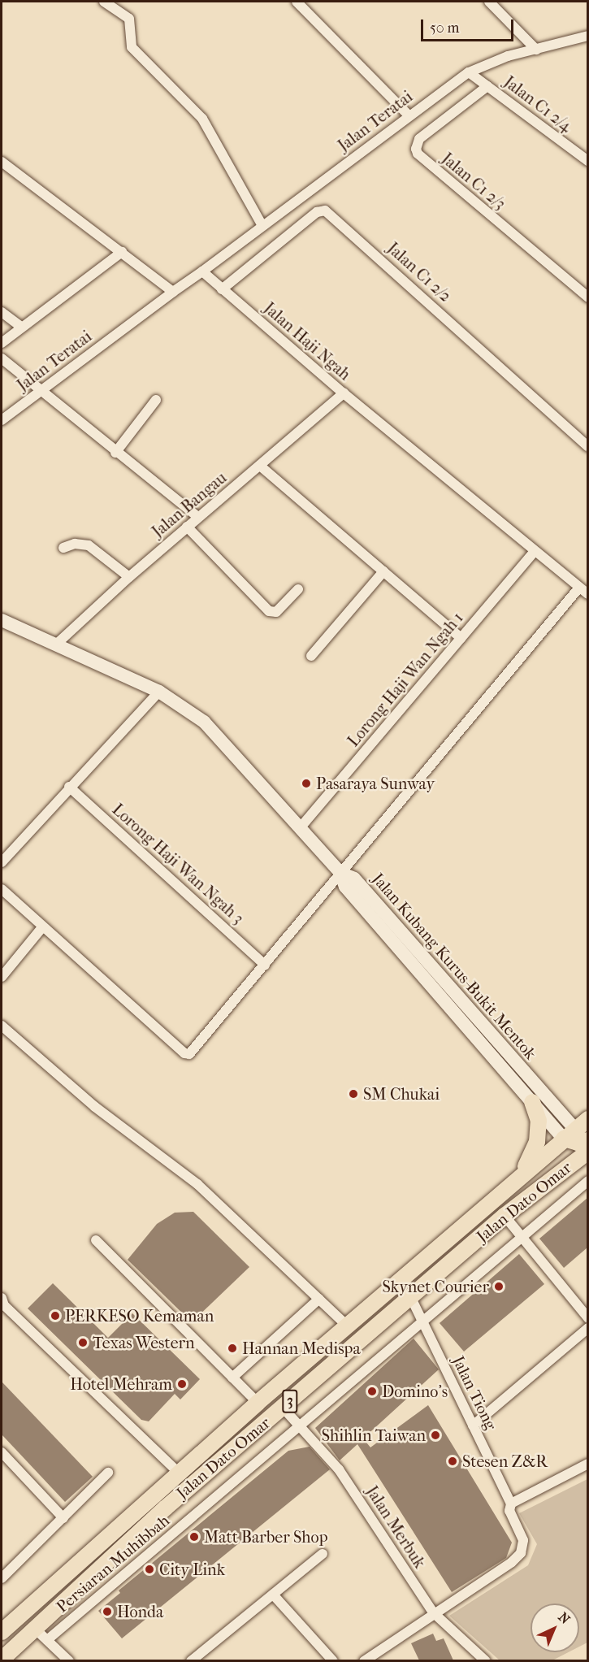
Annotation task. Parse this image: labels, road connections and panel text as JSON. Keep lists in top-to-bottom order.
{
  "streets": {
    "highway": ["Jalan Dato Omar", "3"],
    "main road": ["Jalan Kubang Kurus-Bukit Mentok"],
    "street": [
      "Jalan C1 2/4",
      "Jalan Teratai",
      "Jalan C1 2/3",
      "Jalan C1 2/2",
      "Jalan Haji Ngah",
      "Jalan Bangau",
      "Lorong Haji Wan Ngah 1",
      "Lorong Haji Wan Ngah 3",
      "Jalan Tiong",
      "Jalan Merbuk",
      "Persiaran Muhibbah"
    ]
  },
  "crossings": [
    ["Jalan C1 2/4", "Jalan Teratai"],
    ["Jalan C1 2/4", "Jalan C1 2/3"],
    ["Jalan Teratai", "Jalan Haji Ngah"],
    ["Jalan C1 2/2", "Jalan Haji Ngah"],
    ["Jalan Haji Ngah", "Jalan Bangau"],
    ["Jalan Haji Ngah", "Lorong Haji Wan Ngah 1"],
    ["Jalan Kubang Kurus-Bukit Mentok", "Jalan Dato Omar"],
    ["Jalan Kubang Kurus-Bukit Mentok", "3"],
    ["Jalan Dato Omar", "Jalan Tiong"],
    ["Jalan Dato Omar", "3"],
    ["Jalan Dato Omar", "Jalan Merbuk"],
    ["Jalan Tiong", "Jalan Merbuk"],
    ["Jalan Tiong", "Persiaran Muhibbah"],
    ["Jalan Merbuk", "Persiaran Muhibbah"]
  ],
  "places": [
    "Pasaraya Sunway",
    "SM Chukai",
    "Skynet Courier",
    "PERKESO Kemaman",
    "Texas Western",
    "Hannan Medispa",
    "Hotel Mehram",
    "Domino's",
    "Shihlin Taiwan",
    "Stesen Z&R",
    "Matt Barber Shop",
    "City Link",
    "Honda"
  ],
  "scale_bar": "50 m",
  "north": "top right"
}
